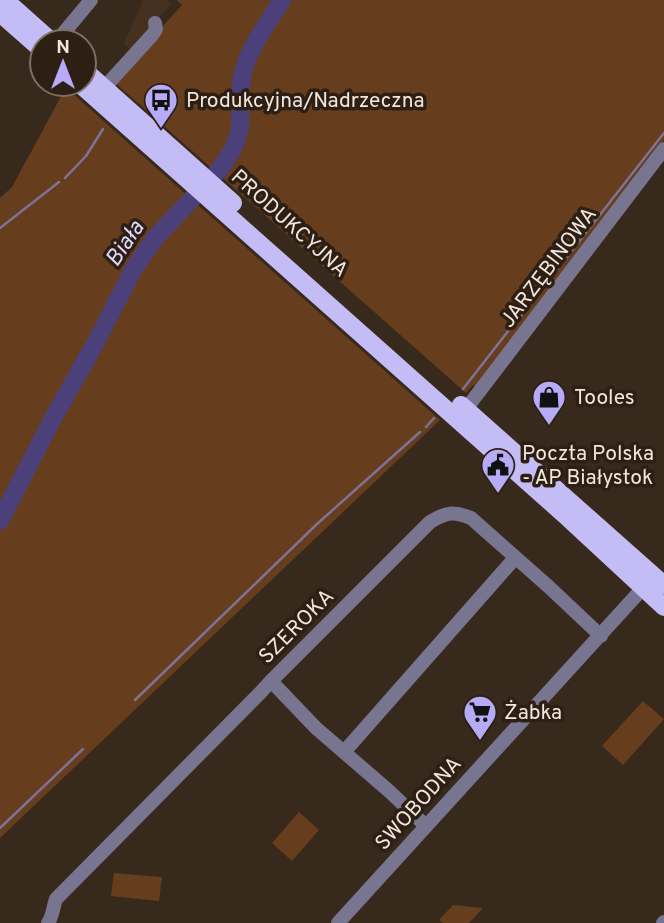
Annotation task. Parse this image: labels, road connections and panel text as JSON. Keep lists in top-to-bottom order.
{
  "streets": {
    "main road": ["PRODUKCYJNA"],
    "street": ["JARZĘBINOWA", "SZEROKA", "SWOBODNA"]
  },
  "crossings": [
    ["PRODUKCYJNA", "JARZĘBINOWA"],
    ["PRODUKCYJNA", "SWOBODNA"],
    ["SZEROKA", "SWOBODNA"]
  ],
  "water": ["Biała"],
  "places": {
    "bus stop": ["Produkcyjna/Nadrzeczna"],
    "shop": ["Tooles"],
    "public building": ["Poczta Polska - AP Białystok"],
    "supermarket": ["Żabka"]
  },
  "north": "top"
}
